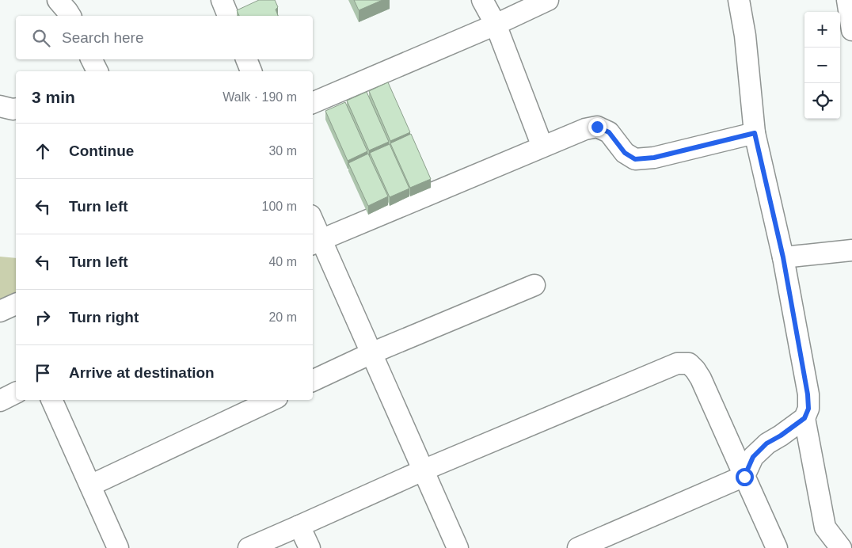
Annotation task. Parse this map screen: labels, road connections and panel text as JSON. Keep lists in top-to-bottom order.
{
  "page": {
    "map_buttons": ["+", "−"],
    "search": "Search here",
    "heading": ["3 min", "Walk · 190 m"],
    "list": [
      ["Continue", "30 m"],
      ["Turn left", "100 m"],
      ["Turn left", "40 m"],
      ["Turn right", "20 m"],
      "Arrive at destination"
    ]
  }
}
